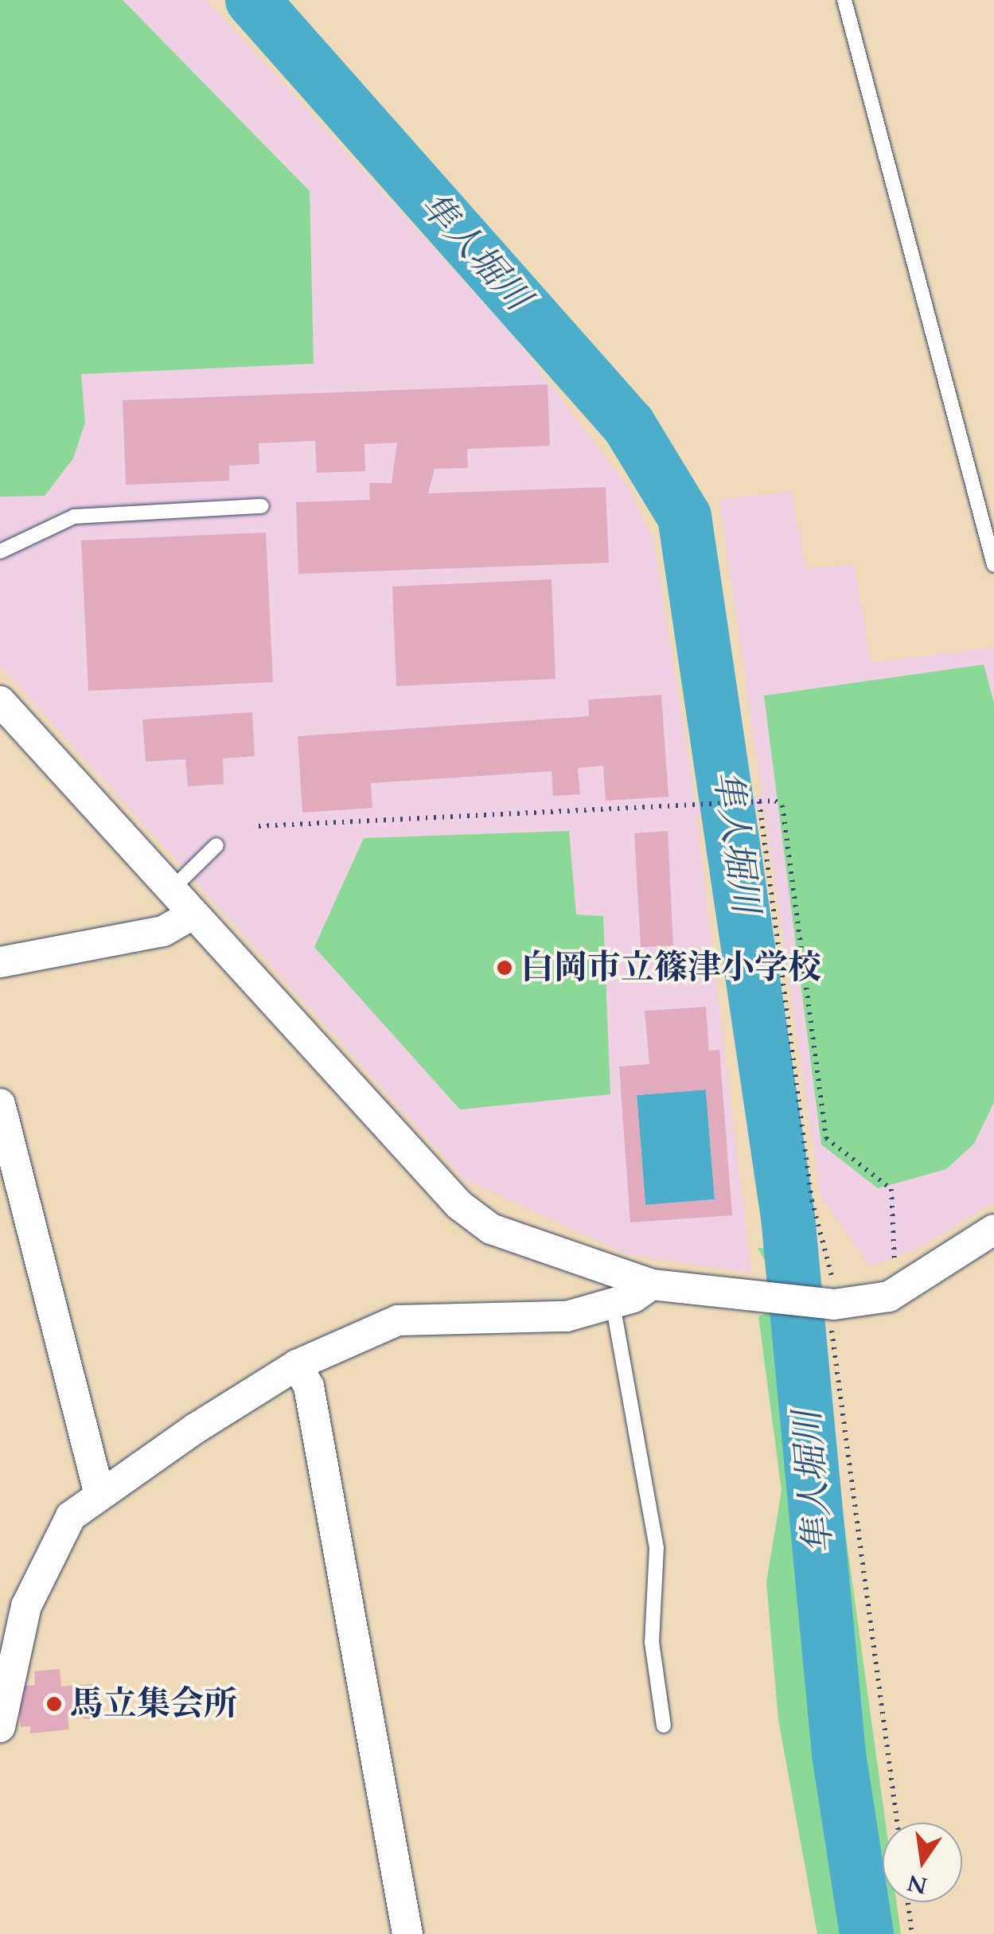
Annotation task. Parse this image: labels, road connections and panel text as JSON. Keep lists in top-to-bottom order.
{
  "water": ["隼人堀川"],
  "places": ["白岡市立篠津小学校", "馬立集会所"],
  "north": "bottom"
}
